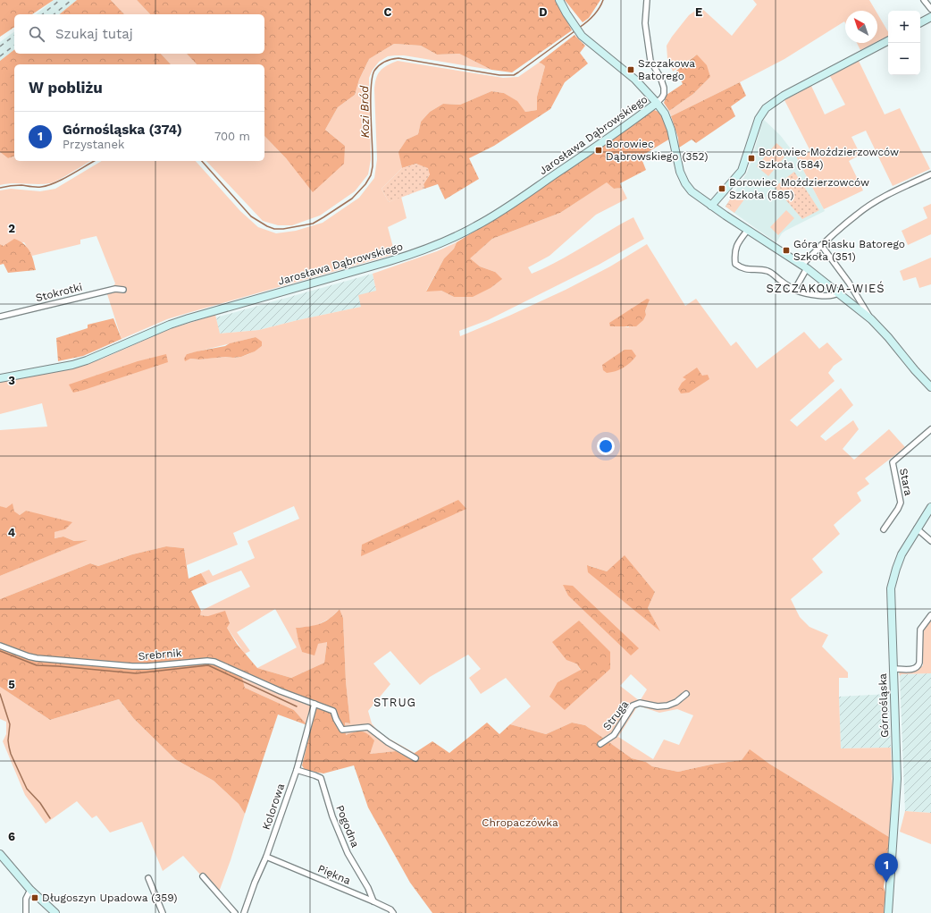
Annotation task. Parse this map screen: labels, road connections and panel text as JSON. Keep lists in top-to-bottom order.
{
  "streets": {
    "street": [
      "Jarosława Dąbrowskiego",
      "Stokrotki",
      "Stara",
      "Srebrnik",
      "Górnośląska",
      "Struga",
      "Kolorowa",
      "Pogodna",
      "Piękna"
    ]
  },
  "crossings": [
    ["Srebrnik", "Kolorowa"],
    ["Kolorowa", "Pogodna"],
    ["Kolorowa", "Piękna"],
    ["Pogodna", "Piękna"]
  ],
  "districts": ["SZCZAKOWA-WIEŚ", "STRUG"],
  "water": ["Kozi Bród"],
  "parks": ["Chropaczówka"],
  "places": {
    "transit": [
      "Szczakowa Batorego",
      "Borowiec Dąbrowskiego (352)",
      "Borowiec Moździerzowców Szkoła (584)",
      "Borowiec Moździerzowców Szkoła (585)",
      "Góra Piasku Batorego Szkoła (351)",
      "Długoszyn Upadowa (359)"
    ]
  },
  "north": "top left",
  "page": {
    "map_buttons": ["+", "−"],
    "search": "Szukaj tutaj",
    "heading": "W pobliżu",
    "list": [
      {
        "mark": "1",
        "name": "Górnośląska (374)",
        "note": "Przystanek",
        "value": "700 m"
      }
    ],
    "pins": "1"
  },
  "grid": {
    "columns": ["C", "D", "E"],
    "rows": [
      "2",
      "3",
      "4",
      "5",
      "6"
    ]
  }
}
